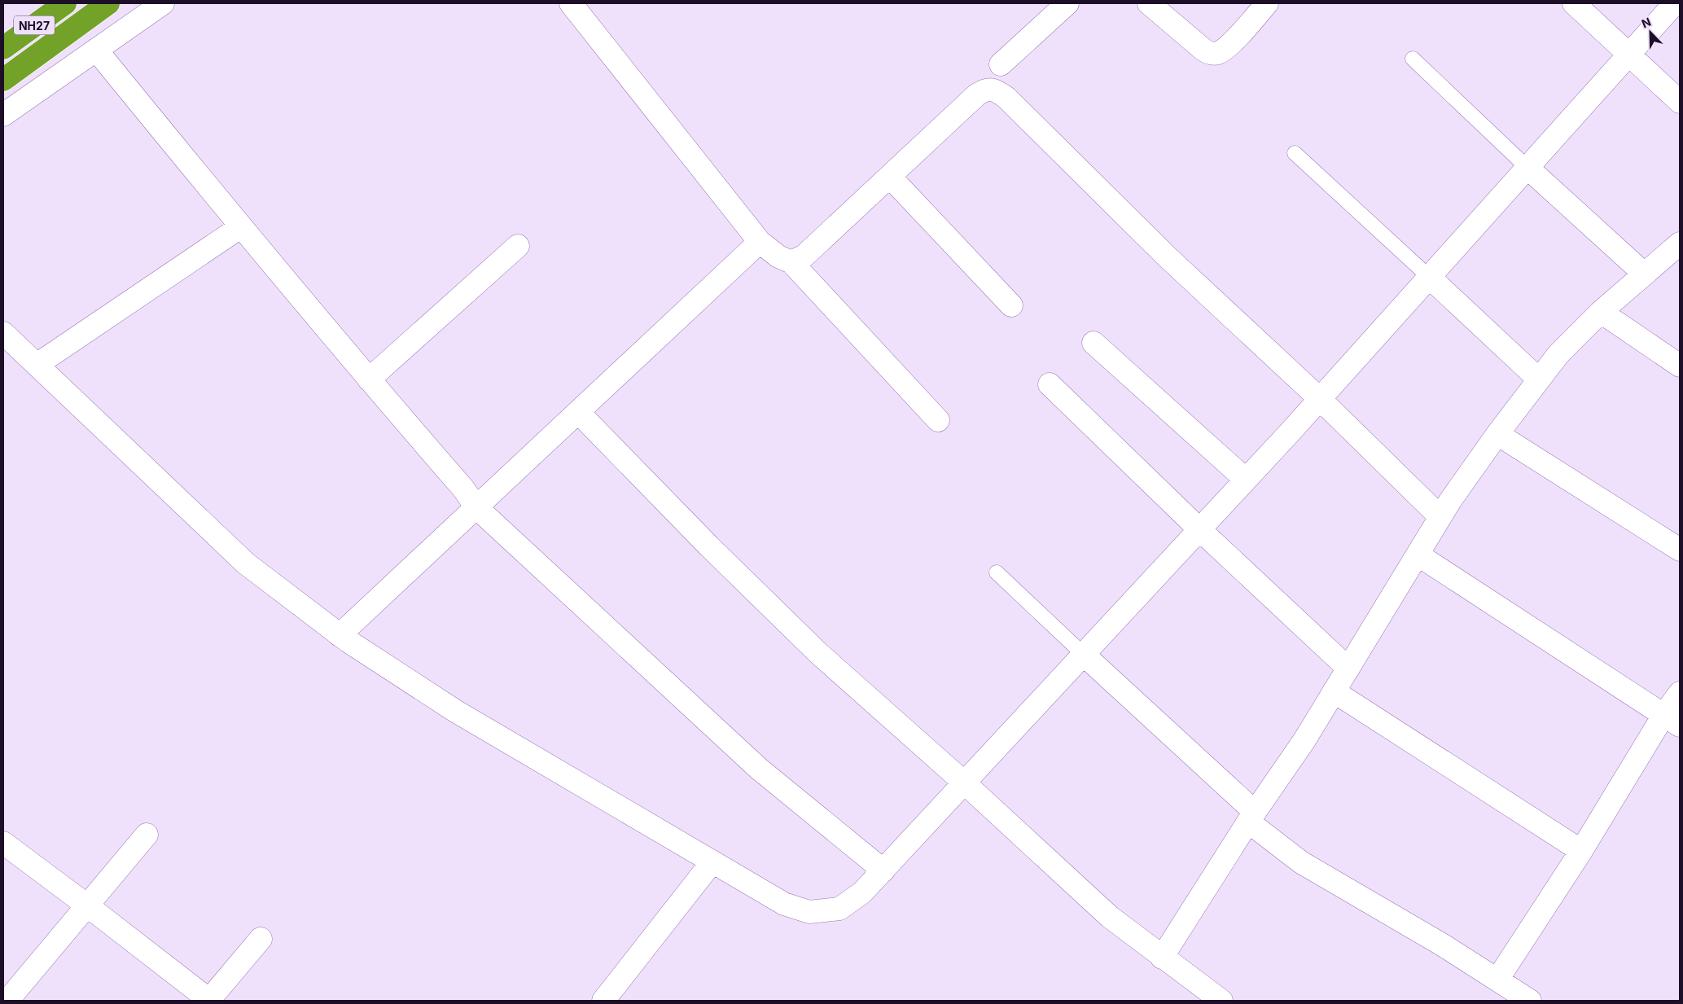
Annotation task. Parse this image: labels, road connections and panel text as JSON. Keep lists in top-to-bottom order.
{
  "streets": {
    "highway": ["NH27"]
  },
  "north": "top left"
}
